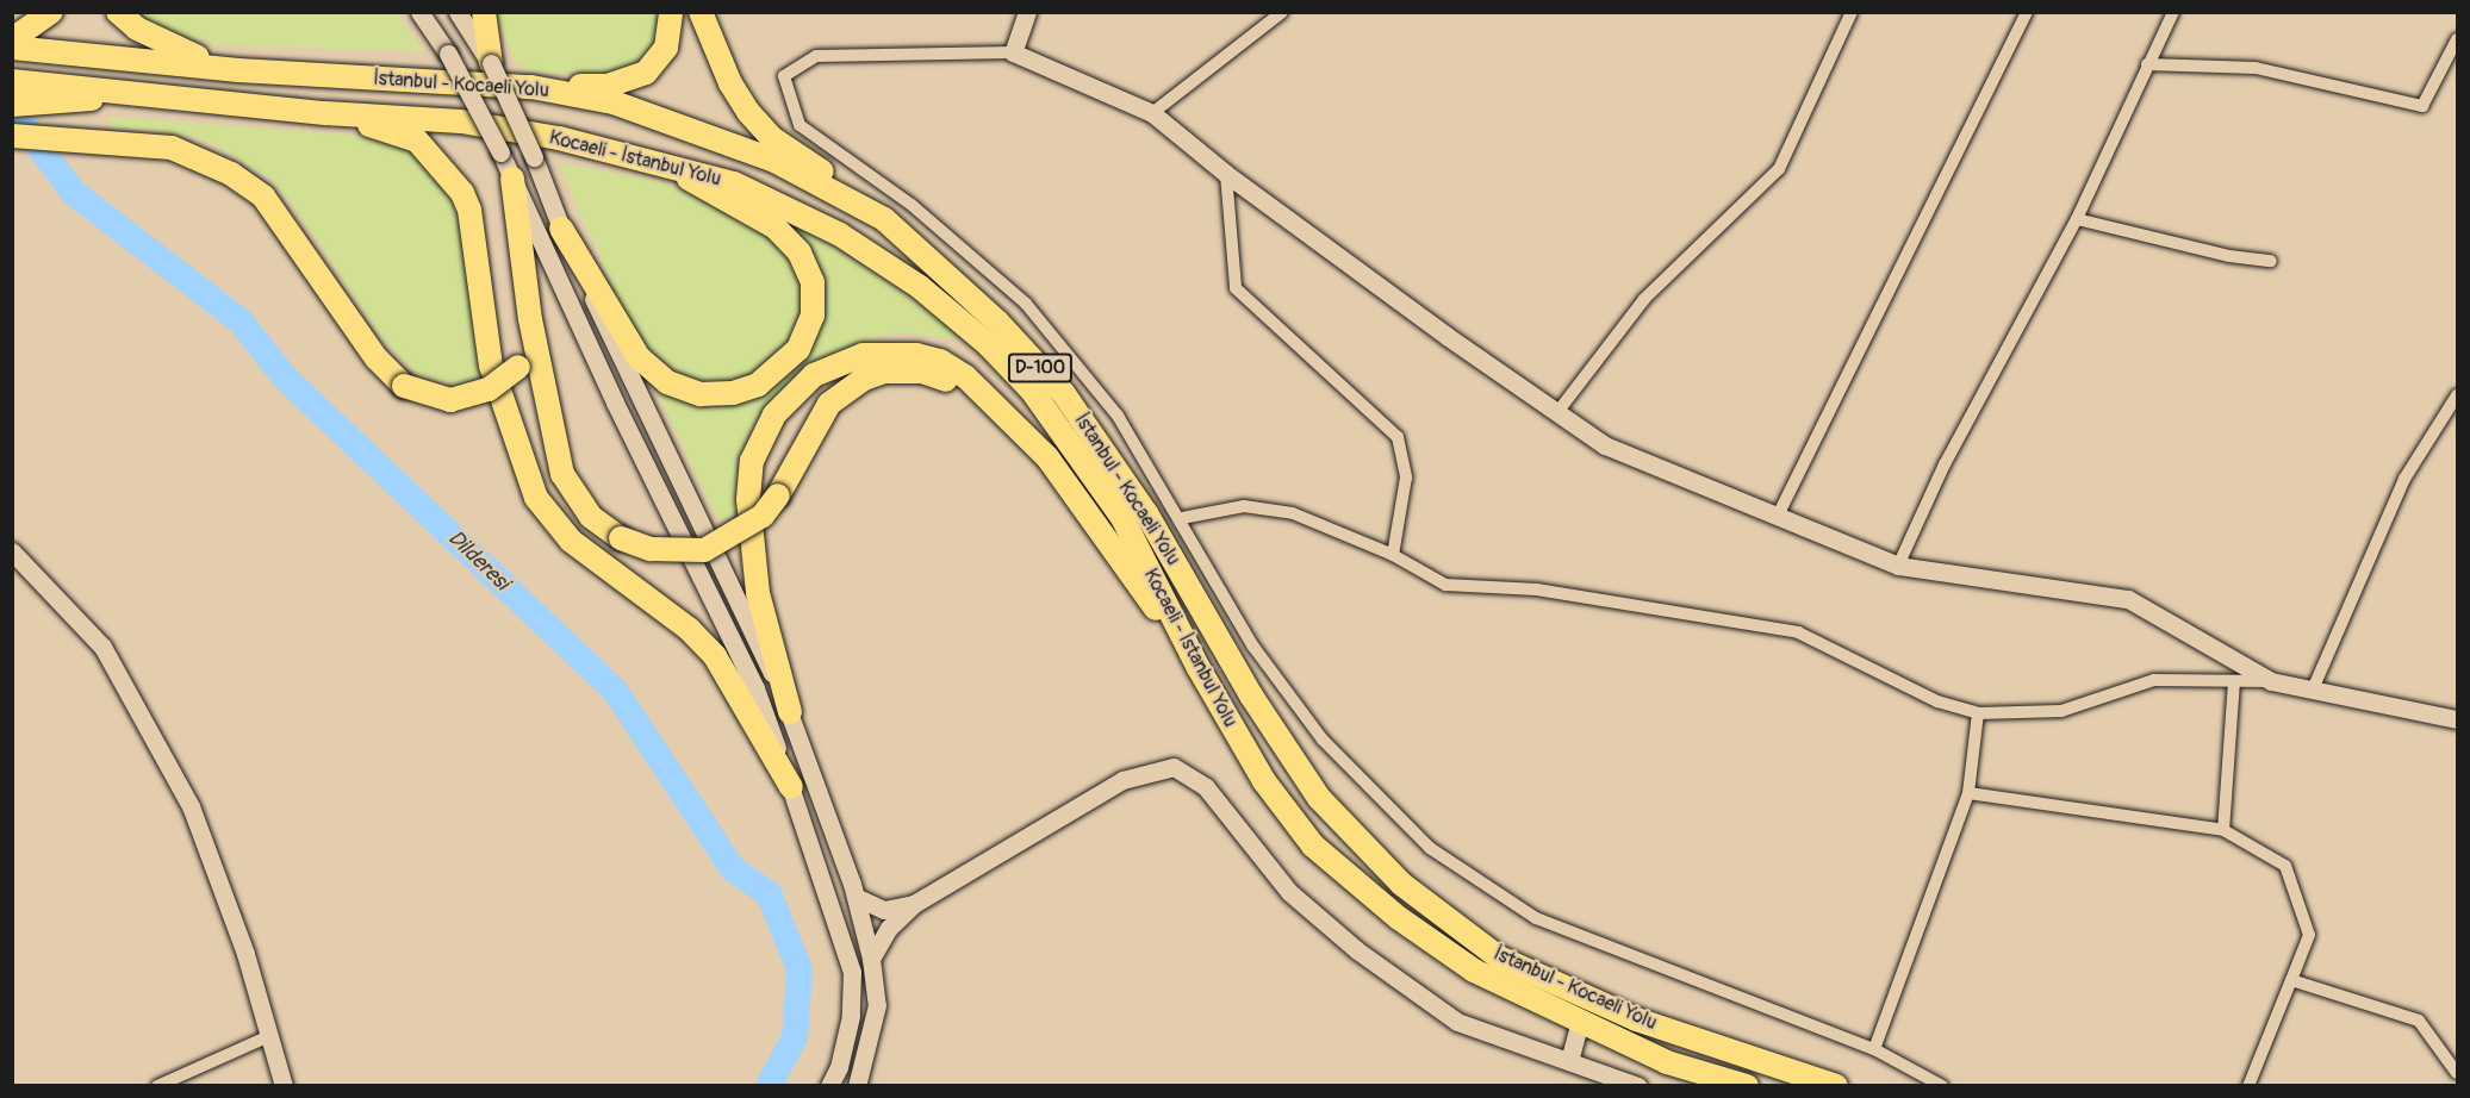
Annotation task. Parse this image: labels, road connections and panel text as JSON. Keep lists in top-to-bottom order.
{
  "streets": {
    "highway": ["İstanbul - Kocaeli Yolu", "Kocaeli - İstanbul Yolu", "D-100"]
  },
  "water": ["Dilderesi"]
}
